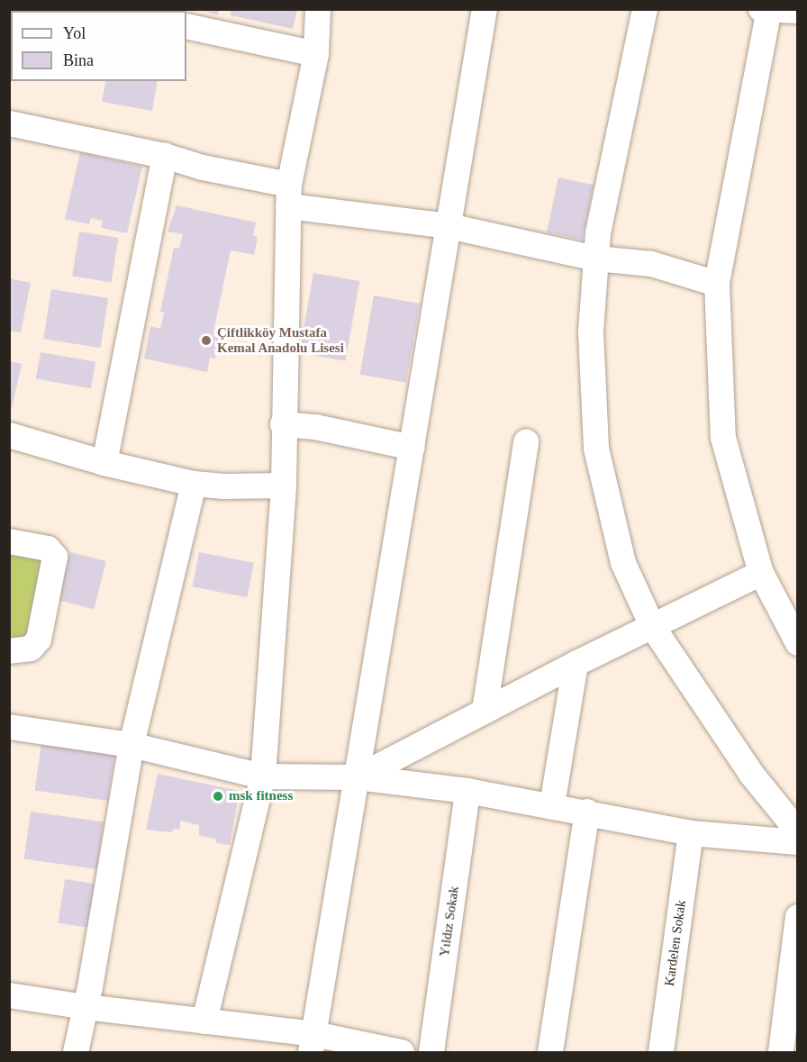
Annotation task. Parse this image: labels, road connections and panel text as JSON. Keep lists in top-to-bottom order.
{
  "streets": {
    "street": ["Yıldız Sokak", "Kardelen Sokak"]
  },
  "places": ["Çiftlikköy Mustafa Kemal Anadolu Lisesi", "msk fitness"],
  "legend": ["Yol", "Bina"]
}
